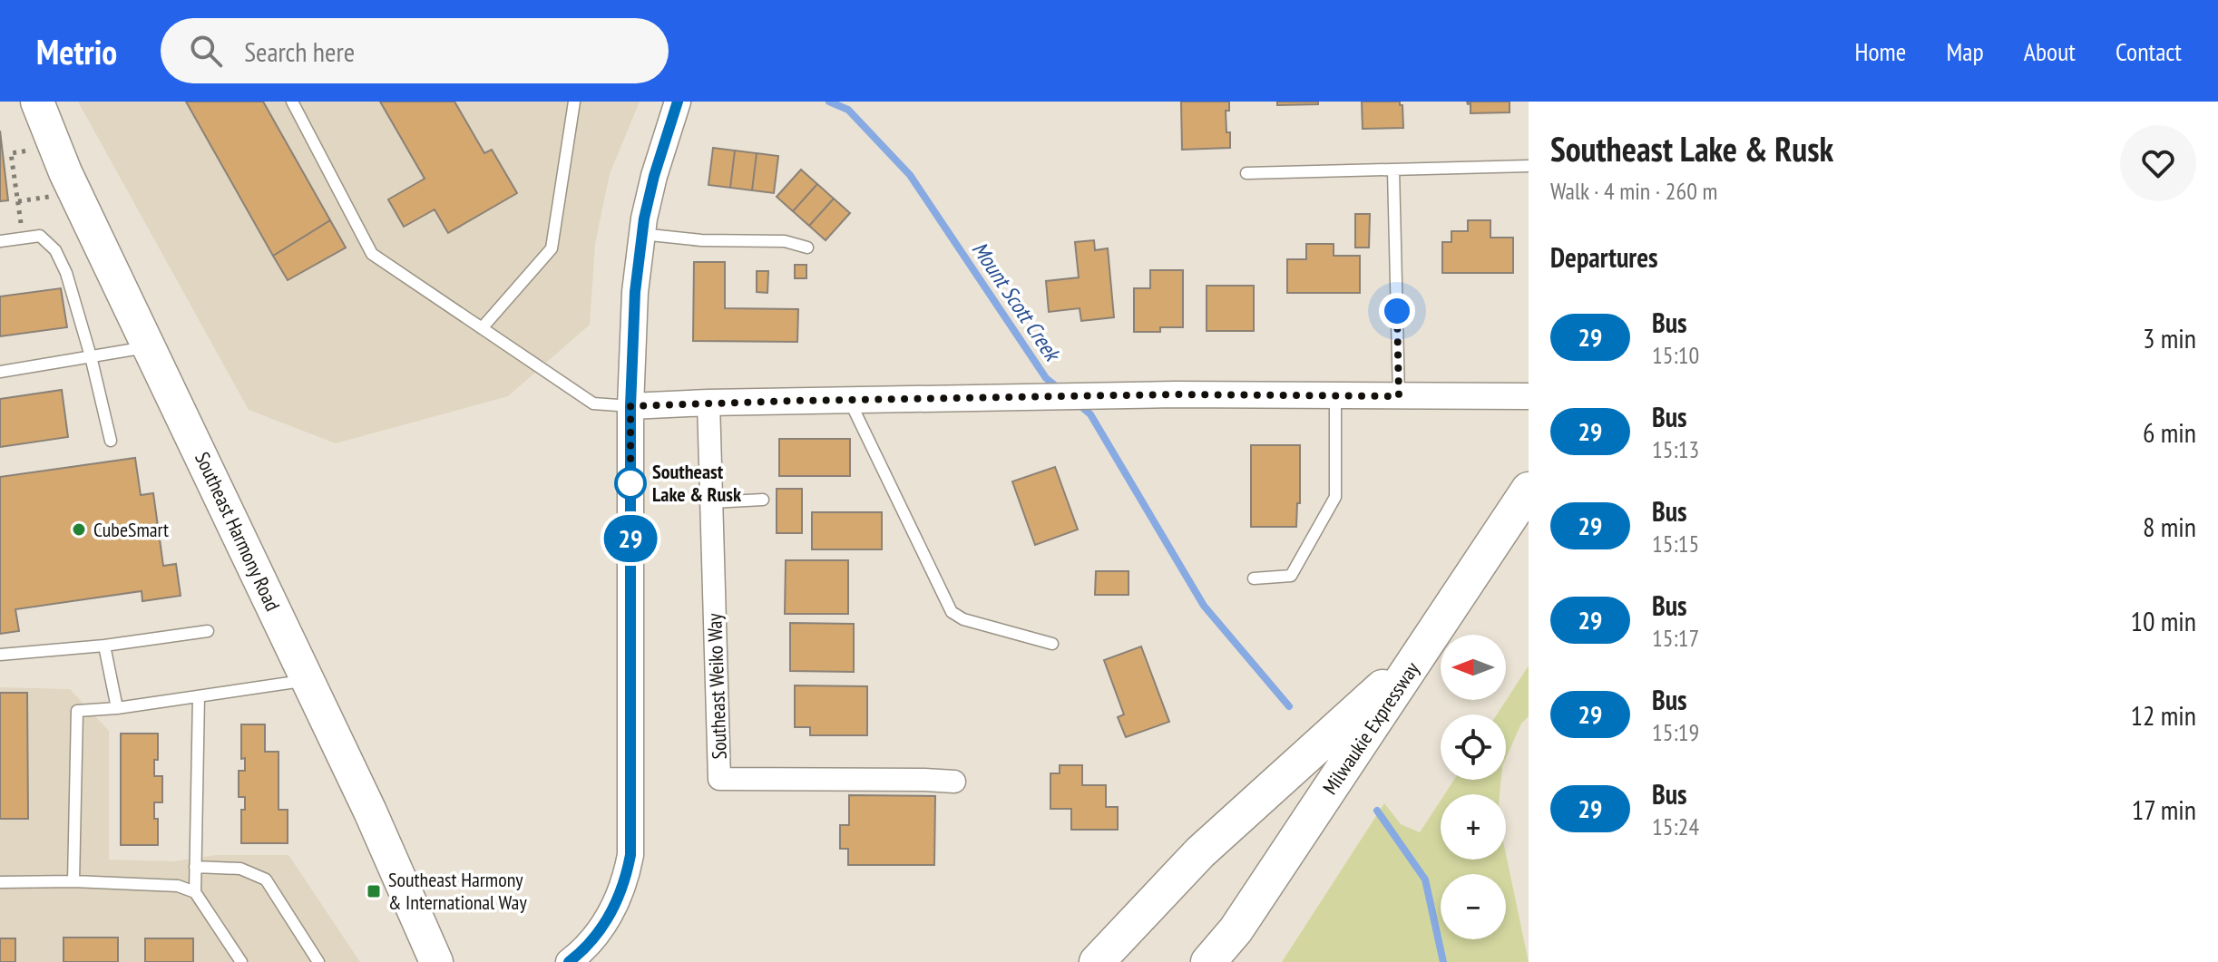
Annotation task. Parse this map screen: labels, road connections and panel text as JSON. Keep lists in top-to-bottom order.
{
  "streets": {
    "highway": ["Milwaukie Expressway"],
    "main road": ["Southeast Harmony Road"],
    "street": ["Southeast Weiko Way"]
  },
  "water": ["Mount Scott Creek"],
  "places": {
    "other": ["Southeast Lake & Rusk", "CubeSmart"],
    "transit": ["Southeast Harmony & International Way"]
  },
  "lines": ["bus line 29"],
  "north": "left",
  "page": {
    "header": "Metrio",
    "search": "Search here",
    "nav": [
      "Home",
      "Map",
      "About",
      "Contact"
    ],
    "on_map": "29",
    "heading": [
      ["Southeast Lake & Rusk", "Walk · 4 min · 260 m"],
      "Departures"
    ],
    "list": [
      {
        "mark": "29",
        "name": "Bus",
        "note": "15:10",
        "value": "3 min"
      },
      {
        "mark": "29",
        "name": "Bus",
        "note": "15:13",
        "value": "6 min"
      },
      {
        "mark": "29",
        "name": "Bus",
        "note": "15:15",
        "value": "8 min"
      },
      {
        "mark": "29",
        "name": "Bus",
        "note": "15:17",
        "value": "10 min"
      },
      {
        "mark": "29",
        "name": "Bus",
        "note": "15:19",
        "value": "12 min"
      },
      {
        "mark": "29",
        "name": "Bus",
        "note": "15:24",
        "value": "17 min"
      }
    ],
    "map_buttons": ["+", "−"]
  }
}
